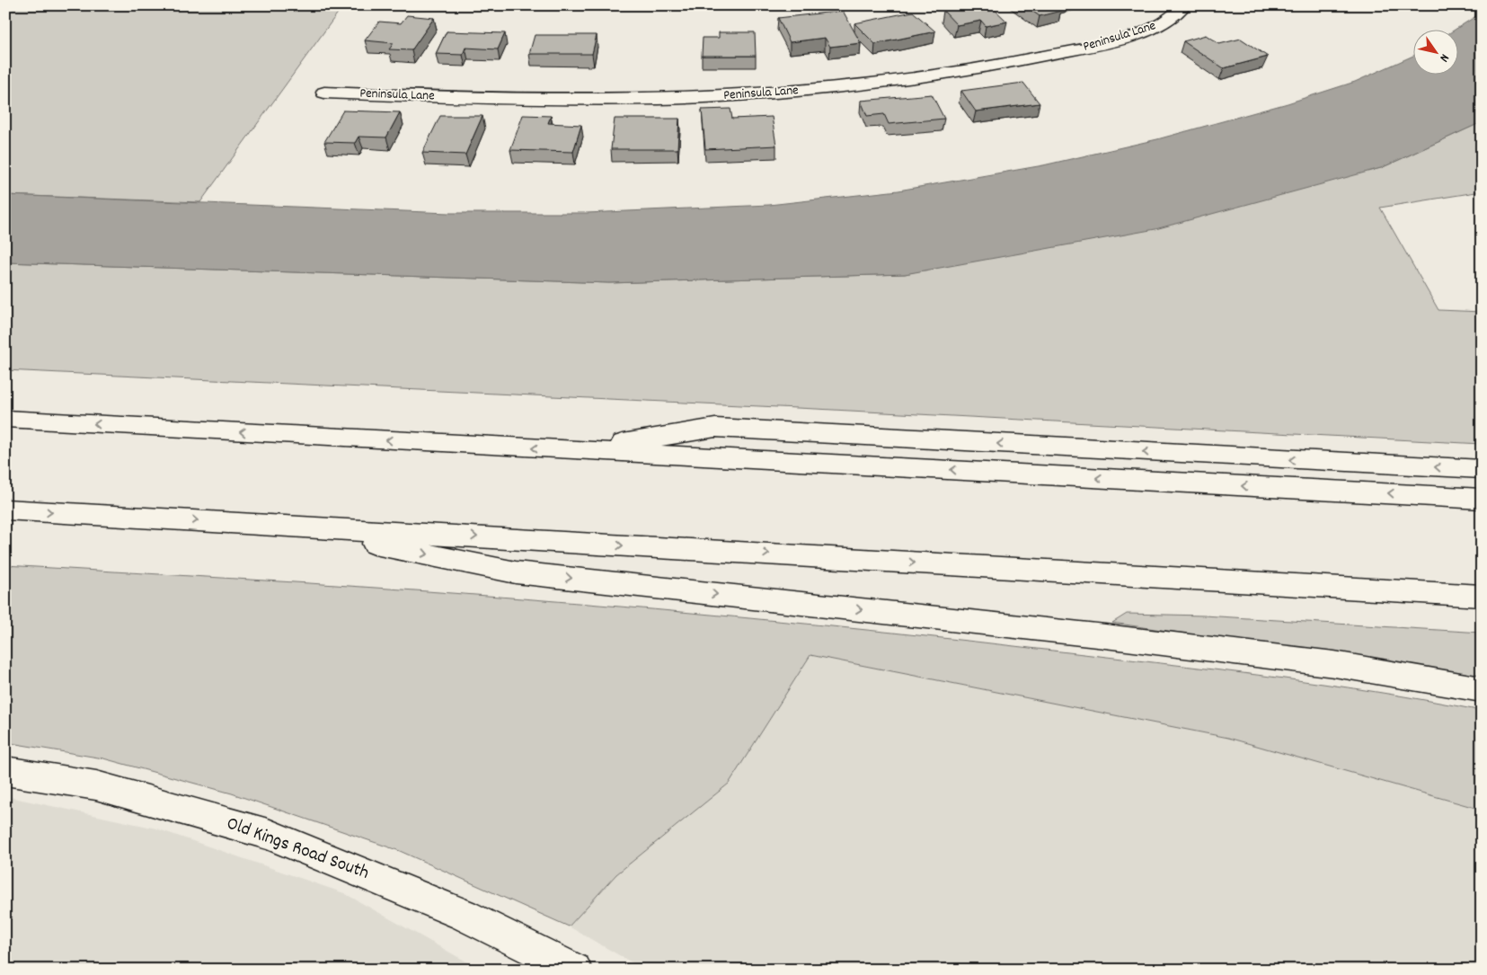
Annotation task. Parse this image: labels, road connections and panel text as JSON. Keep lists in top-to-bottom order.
{
  "streets": {
    "main road": ["Peninsula Lane", "Old Kings Road South"]
  },
  "north": "bottom right"
}
